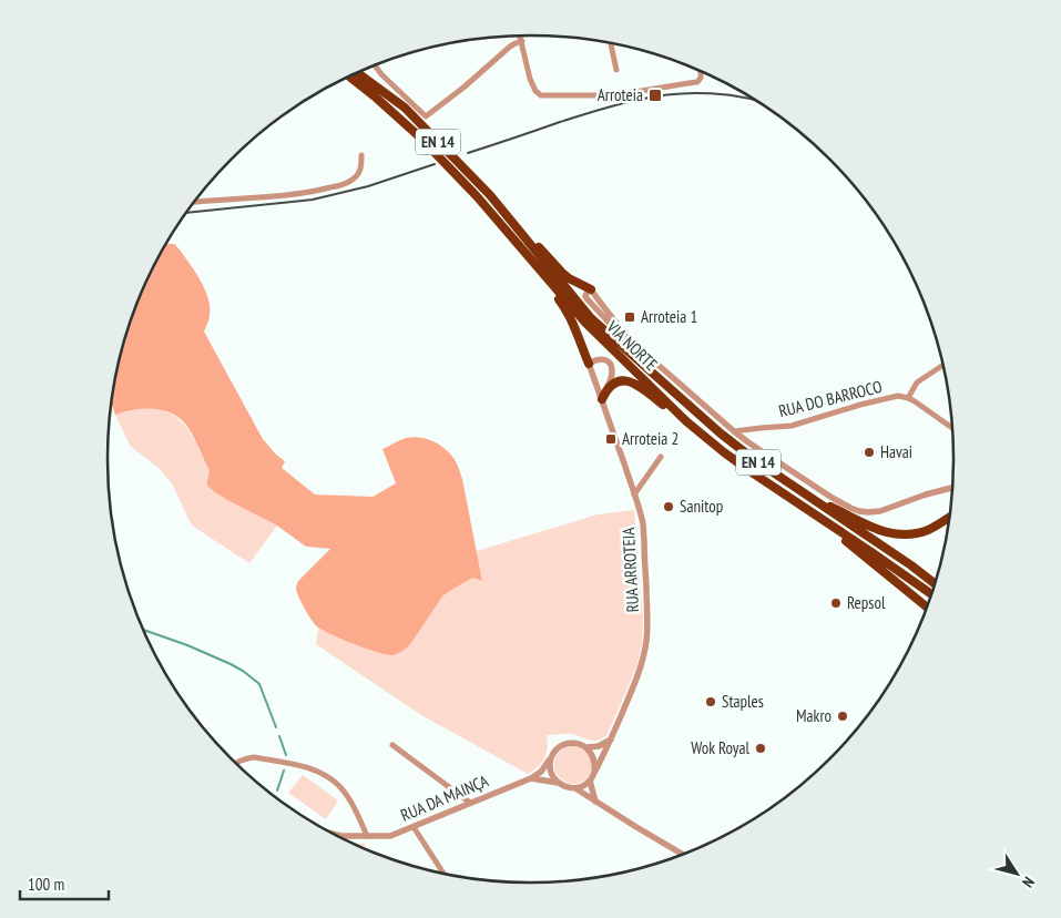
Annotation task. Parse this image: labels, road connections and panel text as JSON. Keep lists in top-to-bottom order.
{
  "streets": {
    "highway": ["EN 14", "VIA NORTE"],
    "street": ["RUA DO BARROCO", "RUA ARROTEIA", "RUA DA MAINÇA"]
  },
  "crossings": [
    ["RUA ARROTEIA", "RUA DA MAINÇA"]
  ],
  "places": {
    "transit": ["Arroteia", "Arroteia 1", "Arroteia 2"],
    "other": [
      "Havai",
      "Sanitop",
      "Repsol",
      "Staples",
      "Makro",
      "Wok Royal"
    ]
  },
  "scale_bar": "100 m",
  "north": "bottom right"
}
